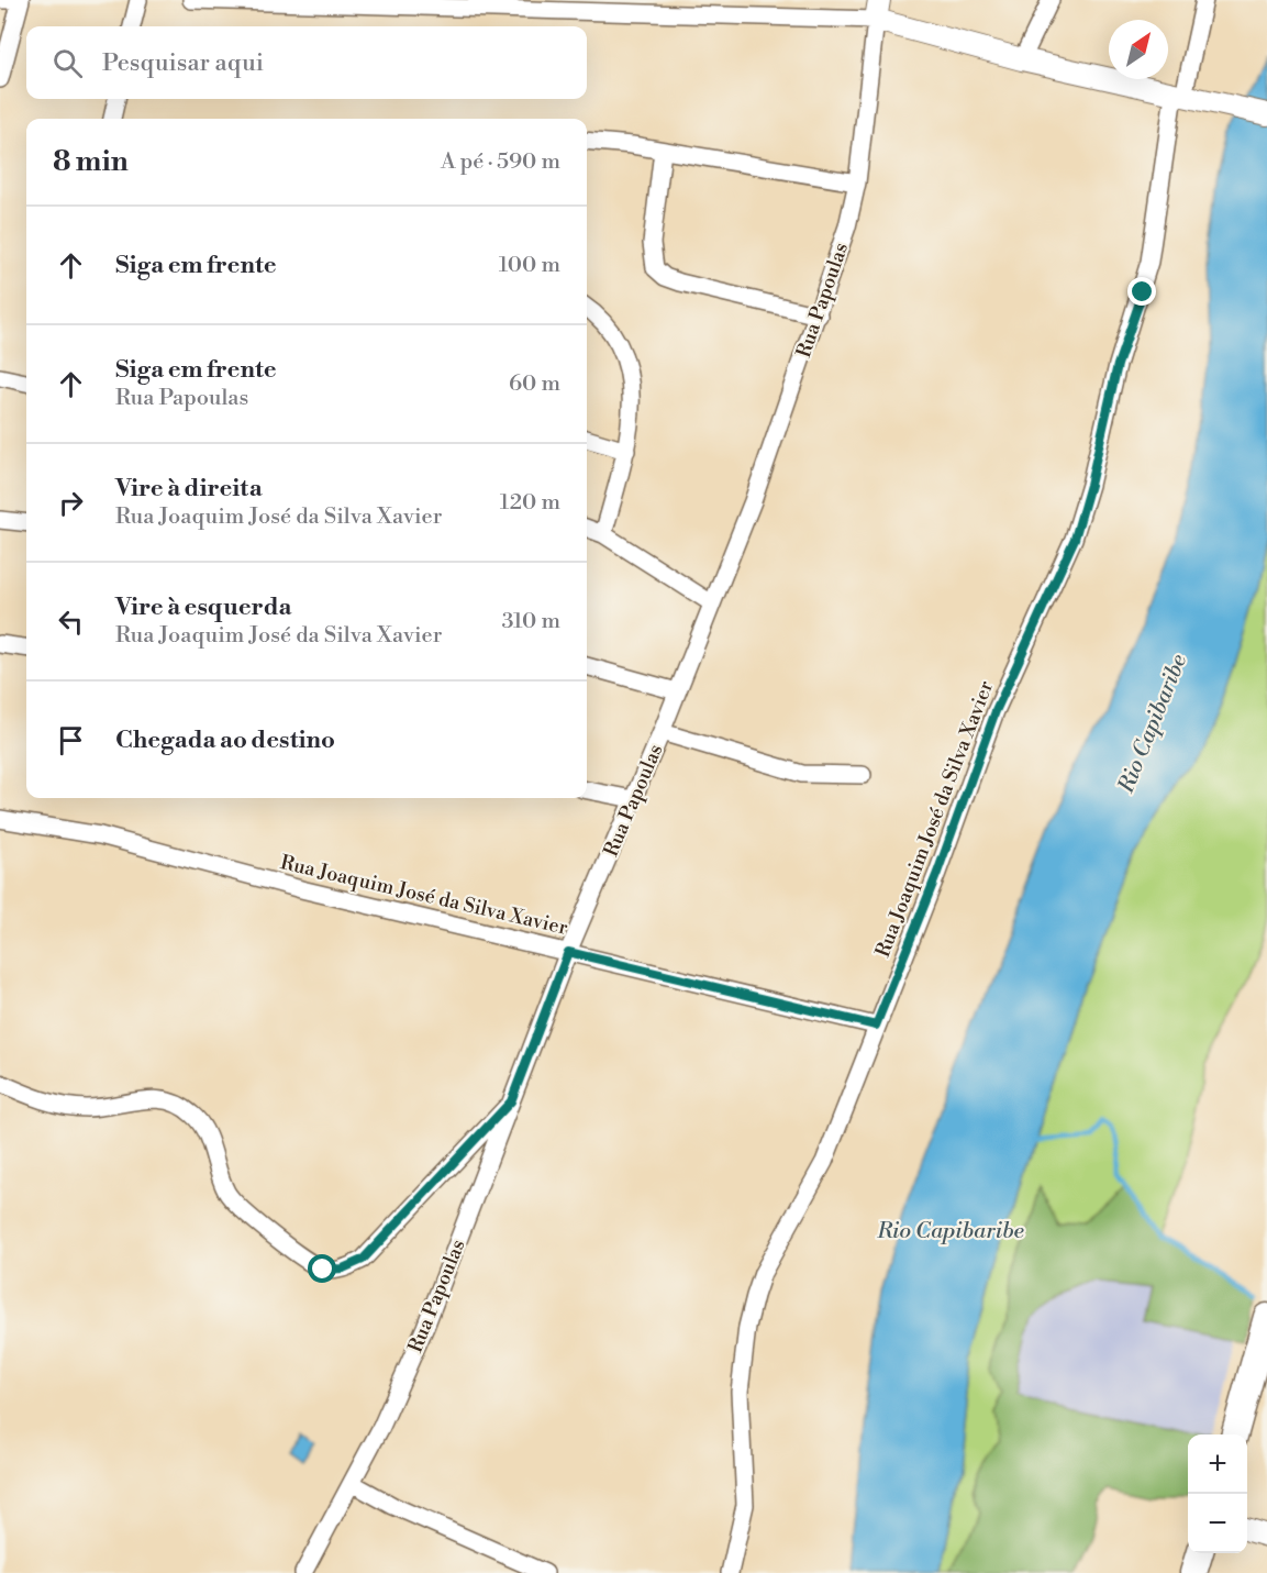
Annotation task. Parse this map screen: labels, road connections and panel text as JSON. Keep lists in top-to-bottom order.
{
  "streets": {
    "street": ["Rua Papoulas", "Rua Joaquim José da Silva Xavier"]
  },
  "crossings": [
    ["Rua Papoulas", "Rua Joaquim José da Silva Xavier"]
  ],
  "water": ["Rio Capibaribe"],
  "north": "top right",
  "page": {
    "search": "Pesquisar aqui",
    "heading": ["8 min", "A pé · 590 m"],
    "list": [
      ["Siga em frente", "100 m"],
      ["Siga em frente", "Rua Papoulas", "60 m"],
      ["Vire à direita", "Rua Joaquim José da Silva Xavier", "120 m"],
      ["Vire à esquerda", "Rua Joaquim José da Silva Xavier", "310 m"],
      "Chegada ao destino"
    ],
    "map_buttons": ["+", "−"]
  }
}
